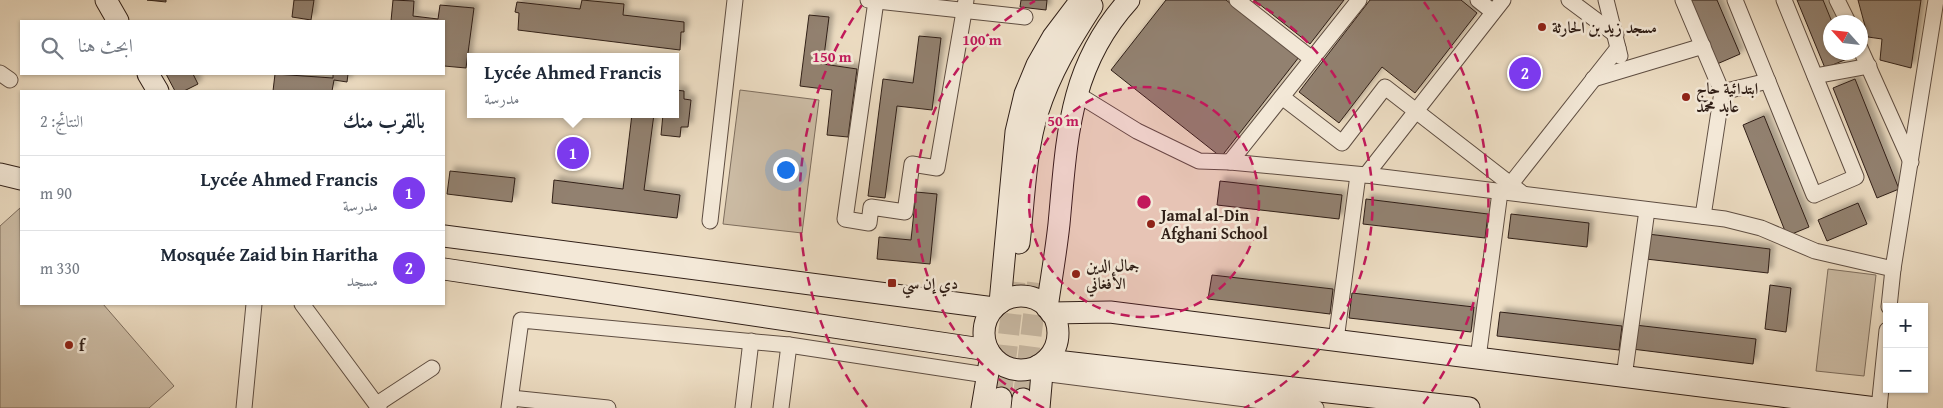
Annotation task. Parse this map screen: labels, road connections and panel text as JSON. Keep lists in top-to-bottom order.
{
  "places": {
    "other": [
      "مسجد زيد بن الحارثة",
      "ابتدائية حاج عابد محمد",
      "Jamal al-Din Afghani School",
      "جمال الدين الأفغاني",
      "f"
    ],
    "transit": ["دي إن سي"]
  },
  "north": "top left",
  "page": {
    "search": "ابحث هنا",
    "popup": ["Lycée Ahmed Francis", "مدرسة"],
    "pins": ["2", "1"],
    "heading": ["بالقرب منك", "النتائج: 2"],
    "list": [
      {
        "mark": "1",
        "name": "Lycée Ahmed Francis",
        "note": "مدرسة",
        "value": "90 m"
      },
      {
        "mark": "2",
        "name": "Mosquée Zaid bin Haritha",
        "note": "مسجد",
        "value": "330 m"
      }
    ],
    "map_buttons": ["+", "−"]
  },
  "rings": ["100 m", "150 m", "50 m"]
}
